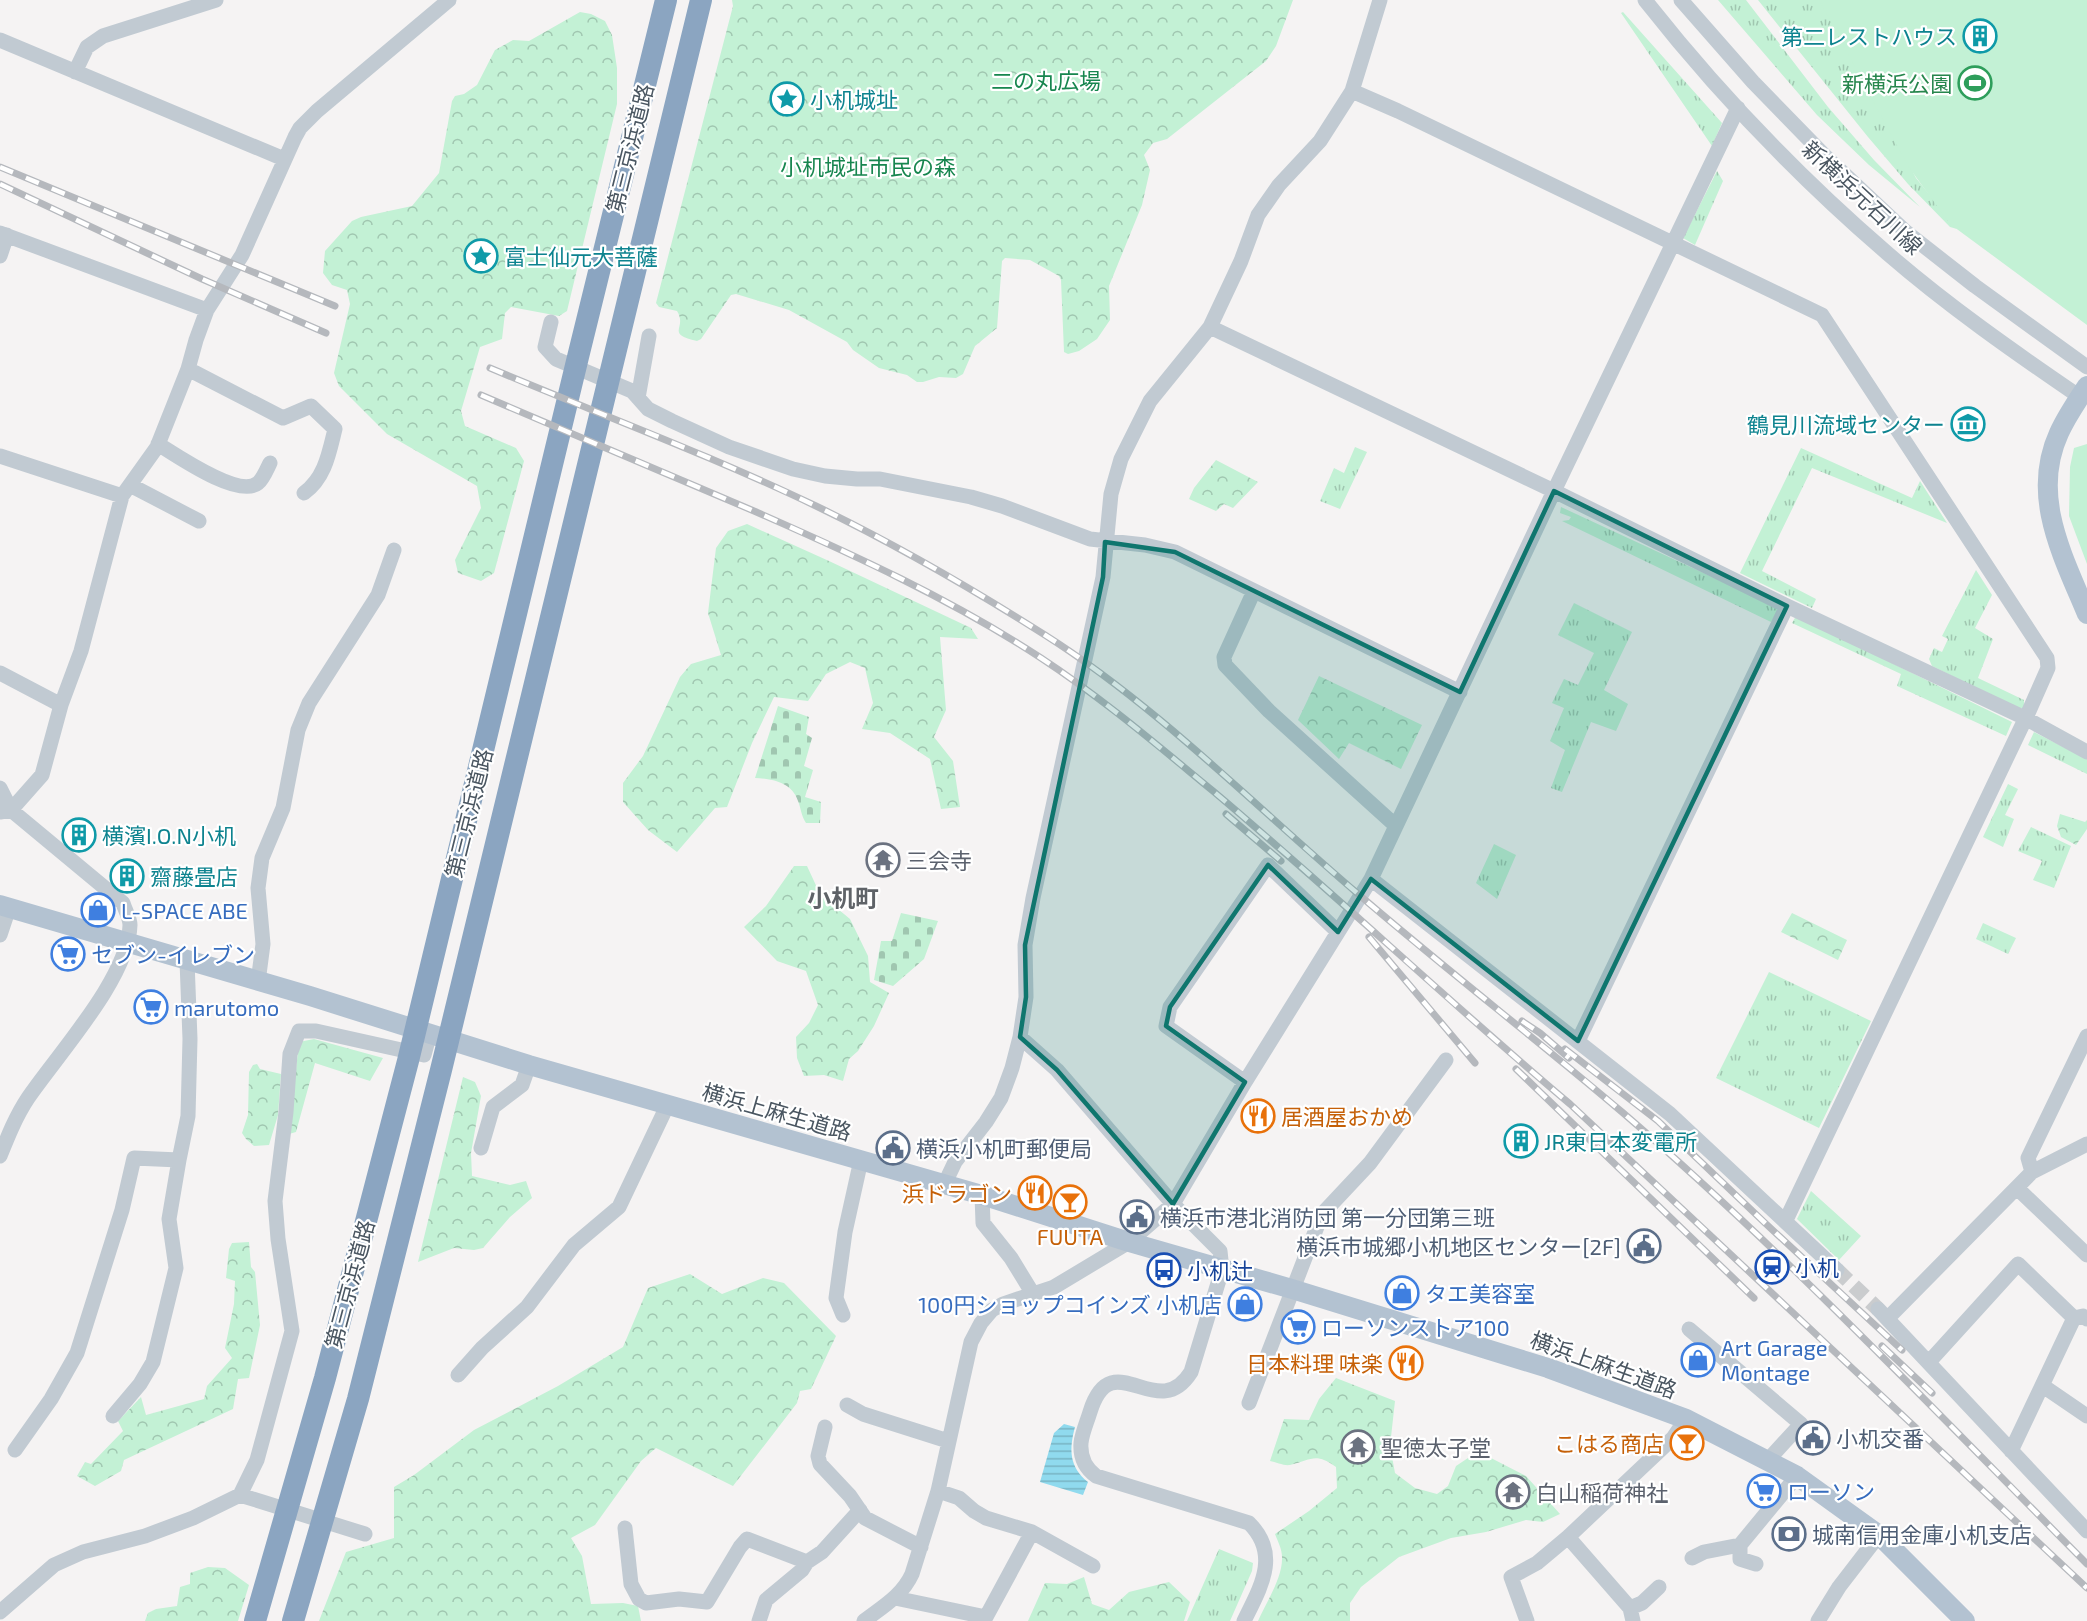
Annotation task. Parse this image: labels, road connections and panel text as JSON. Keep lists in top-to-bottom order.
{
  "streets": {
    "highway": ["第三京浜道路"],
    "main road": ["横浜上麻生道路"],
    "street": ["新横浜元石川線"]
  },
  "districts": ["小机町"],
  "parks": ["二の丸広場", "小机城址市民の森"],
  "places": {
    "building": [
      "第二レストハウス",
      "横濱I.O.N小机",
      "齋藤畳店",
      "JR東日本変電所"
    ],
    "sports": ["新横浜公園"],
    "place": ["小机城址", "富士仙元大菩薩"],
    "museum": ["鶴見川流域センター"],
    "temple": ["三会寺", "聖徳太子堂", "白山稲荷神社"],
    "shop": [
      "L-SPACE ABE",
      "タエ美容室",
      "100円ショップコインズ 小机店",
      "Art Garage Montage"
    ],
    "supermarket": [
      "セブン-イレブン",
      "marutomo",
      "ローソンストア100",
      "ローソン"
    ],
    "restaurant": ["居酒屋おかめ", "浜ドラゴン", "日本料理 味楽"],
    "public building": [
      "横浜小机町郵便局",
      "横浜市港北消防団 第一分団第三班",
      "横浜市城郷小机地区センター[2F]",
      "小机交番"
    ],
    "bar": ["FUUTA", "こはる商店"],
    "station": ["小机"],
    "bus stop": ["小机辻"],
    "bank": ["城南信用金庫小机支店"]
  }
}
